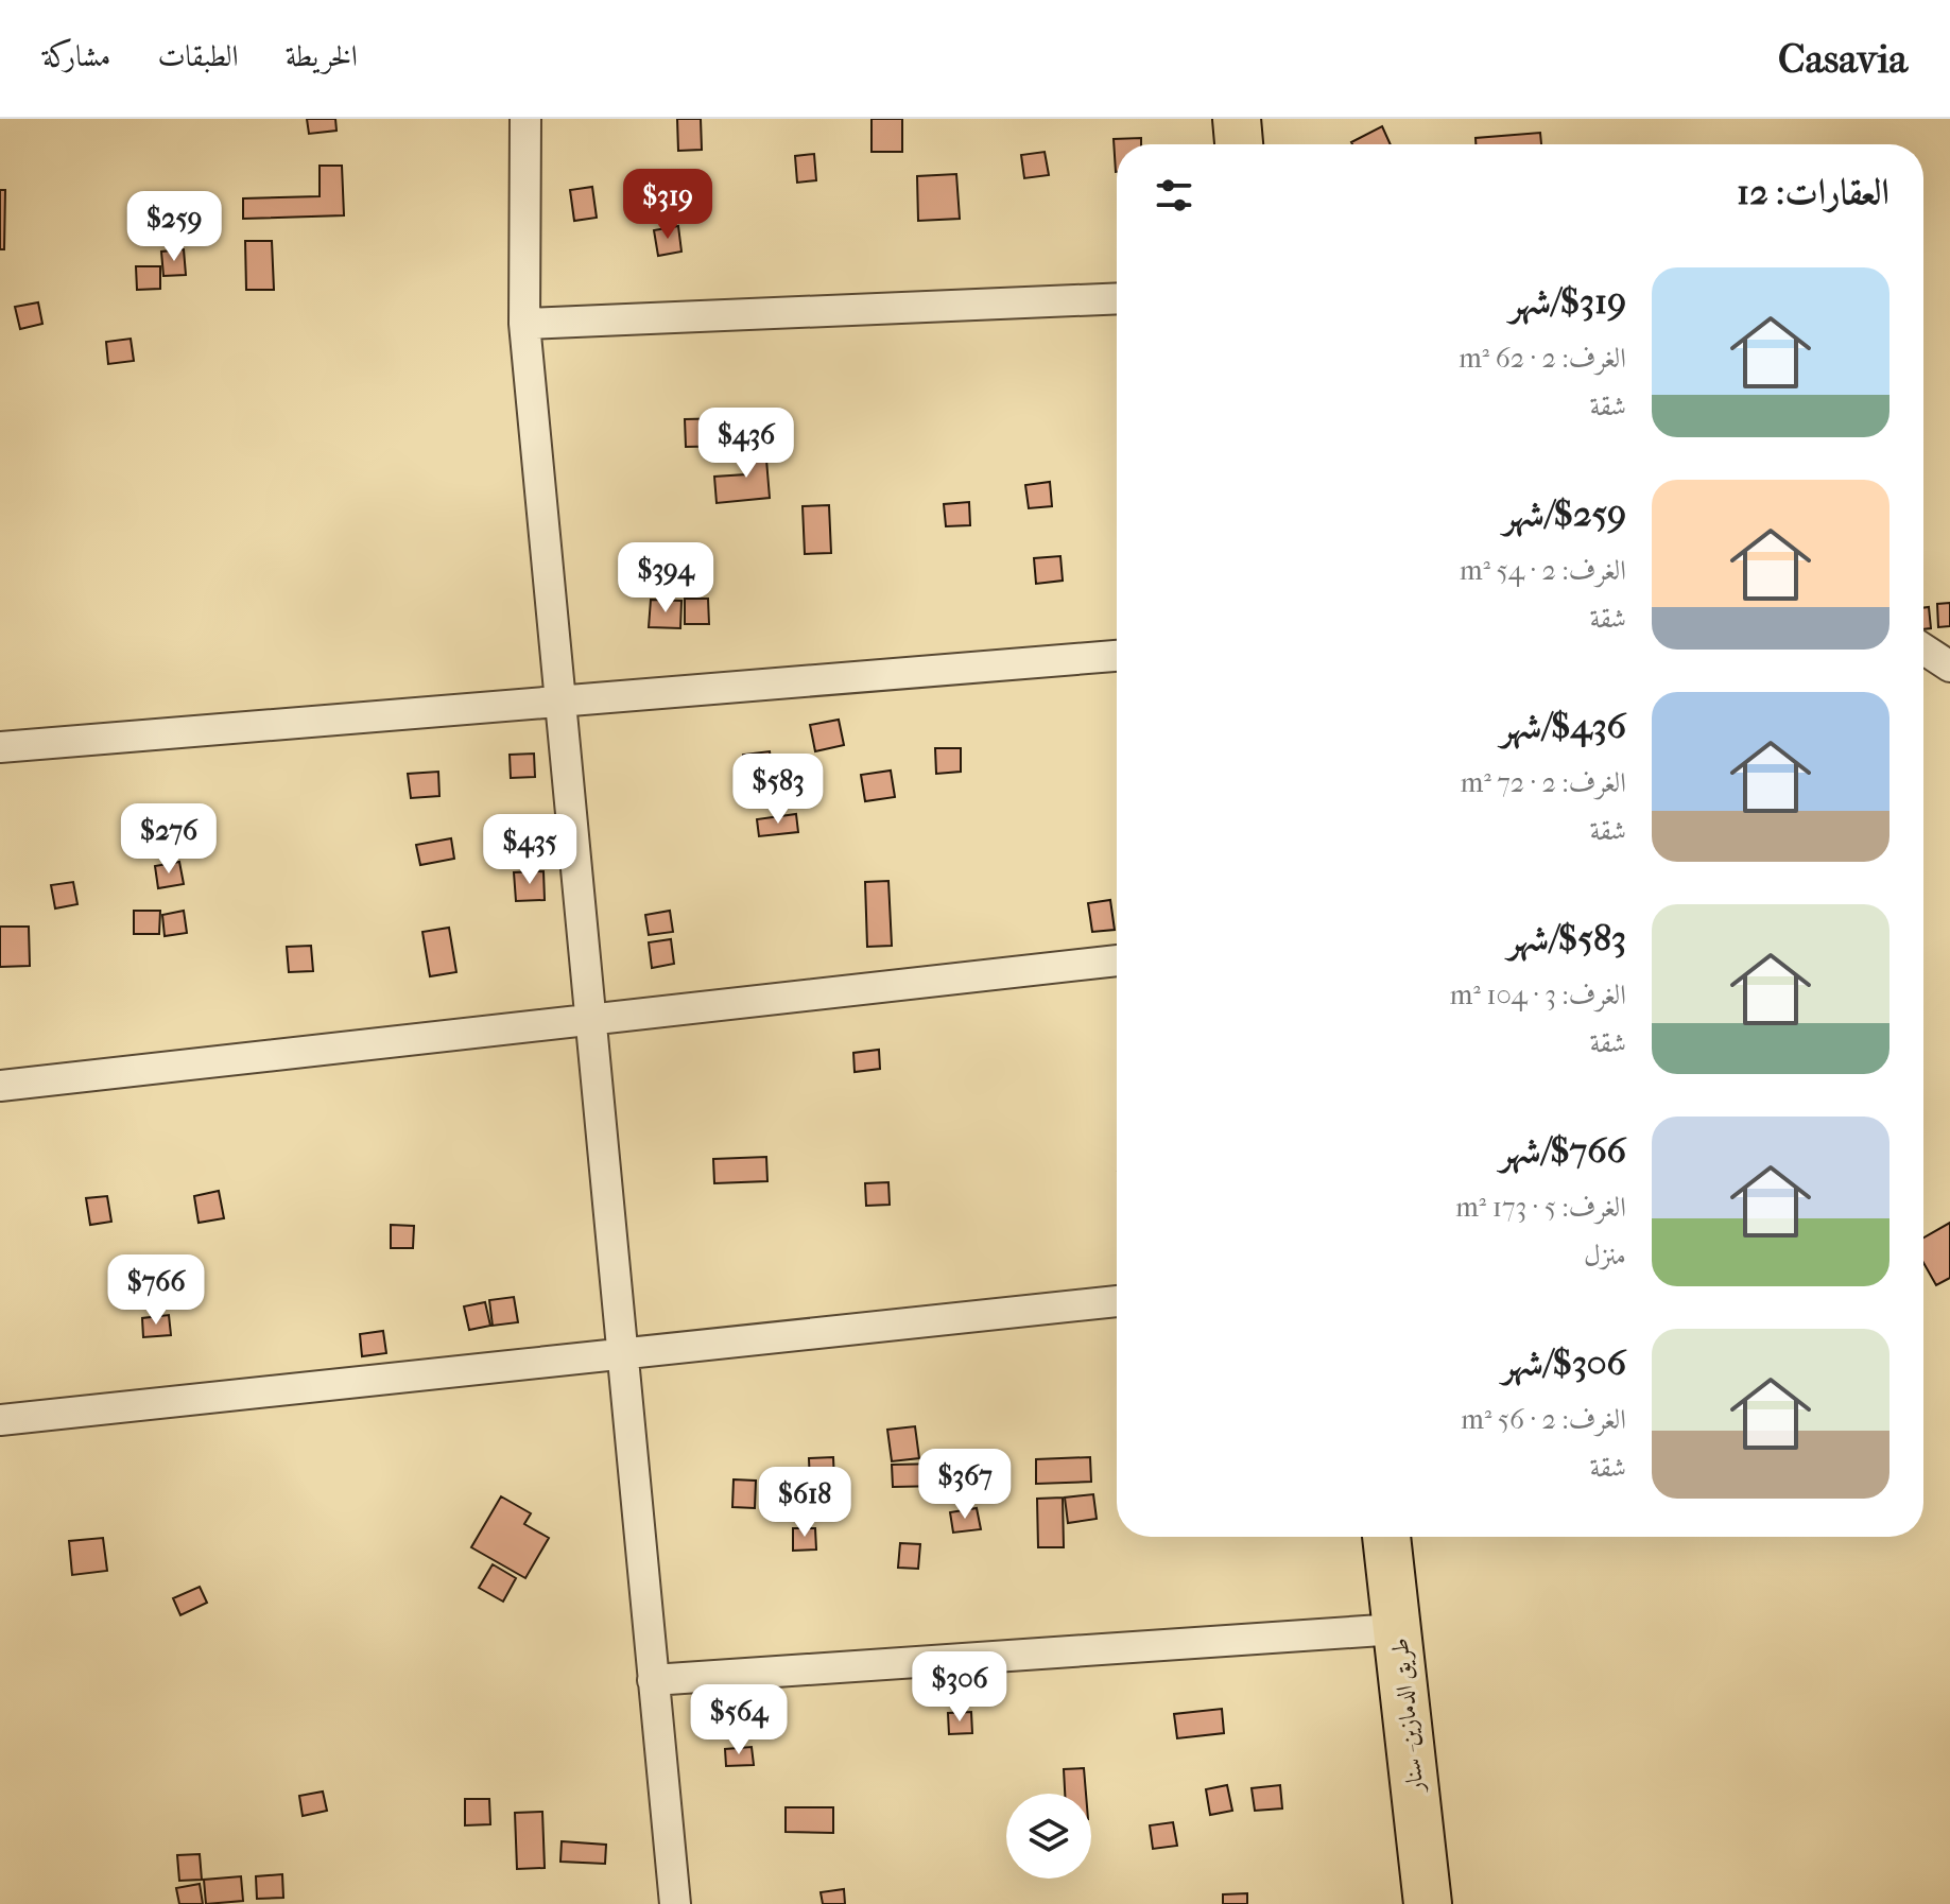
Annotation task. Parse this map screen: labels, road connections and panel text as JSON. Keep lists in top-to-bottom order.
{
  "streets": {
    "highway": ["طريق الدمازين- سنار"]
  },
  "page": {
    "header": "Casavia",
    "nav": ["الخريطة", "الطبقات", "مشاركة"],
    "heading": "العقارات: 12",
    "price": [
      "$319",
      "$259",
      "$436",
      "$394",
      "$583",
      "$276",
      "$435",
      "$766",
      "$367",
      "$618",
      "$306",
      "$564"
    ],
    "list": [
      {
        "name": "$319/شهر",
        "note": "الغرف: 2 · 62 m² · شقة"
      },
      {
        "name": "$259/شهر",
        "note": "الغرف: 2 · 54 m² · شقة"
      },
      {
        "name": "$436/شهر",
        "note": "الغرف: 2 · 72 m² · شقة"
      },
      {
        "name": "$583/شهر",
        "note": "الغرف: 3 · 104 m² · شقة"
      },
      {
        "name": "$766/شهر",
        "note": "الغرف: 5 · 173 m² · منزل"
      },
      {
        "name": "$306/شهر",
        "note": "الغرف: 2 · 56 m² · شقة"
      }
    ]
  }
}
